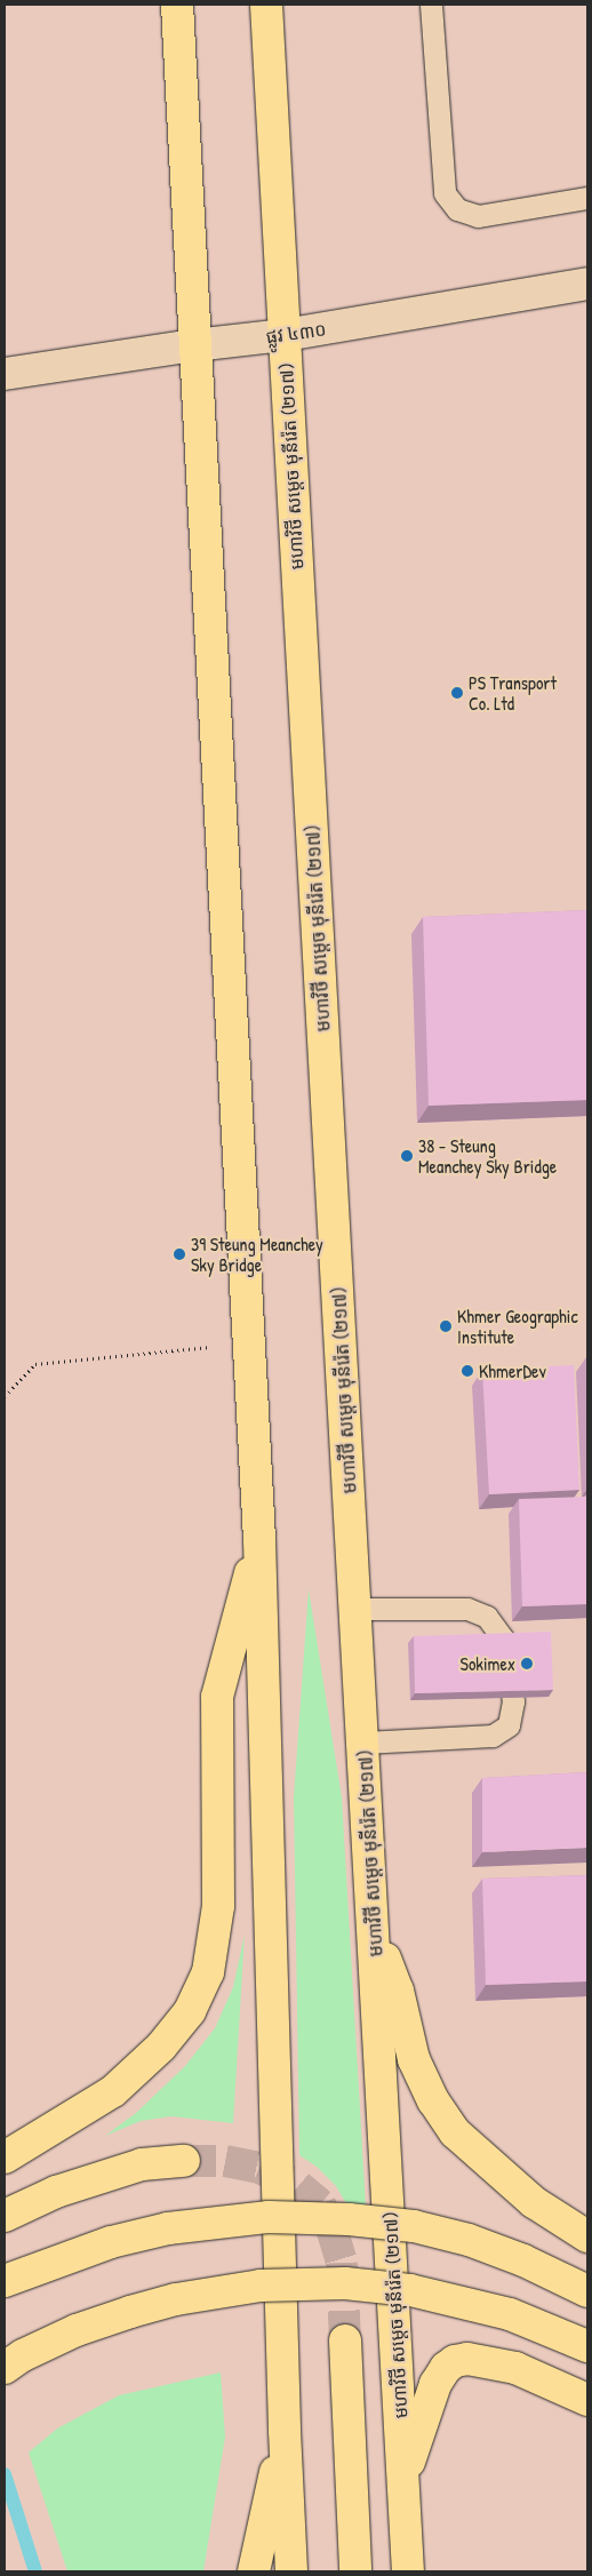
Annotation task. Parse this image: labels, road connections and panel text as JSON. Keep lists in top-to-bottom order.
{
  "streets": {
    "main road": ["មហាវិថី សម្តេច មុនីរ៉េត (២១៧)"],
    "street": ["ផ្លូវ ៤៣០"]
  },
  "crossings": [
    ["ផ្លូវ ៤៣០", "មហាវិថី សម្តេច មុនីរ៉េត (២១៧)"]
  ],
  "places": [
    "PS Transport Co. Ltd",
    "38 - Steung Meanchey Sky Bridge",
    "39 Steung Meanchey Sky Bridge",
    "Khmer Geographic Institute",
    "KhmerDev",
    "Sokimex"
  ]
}
